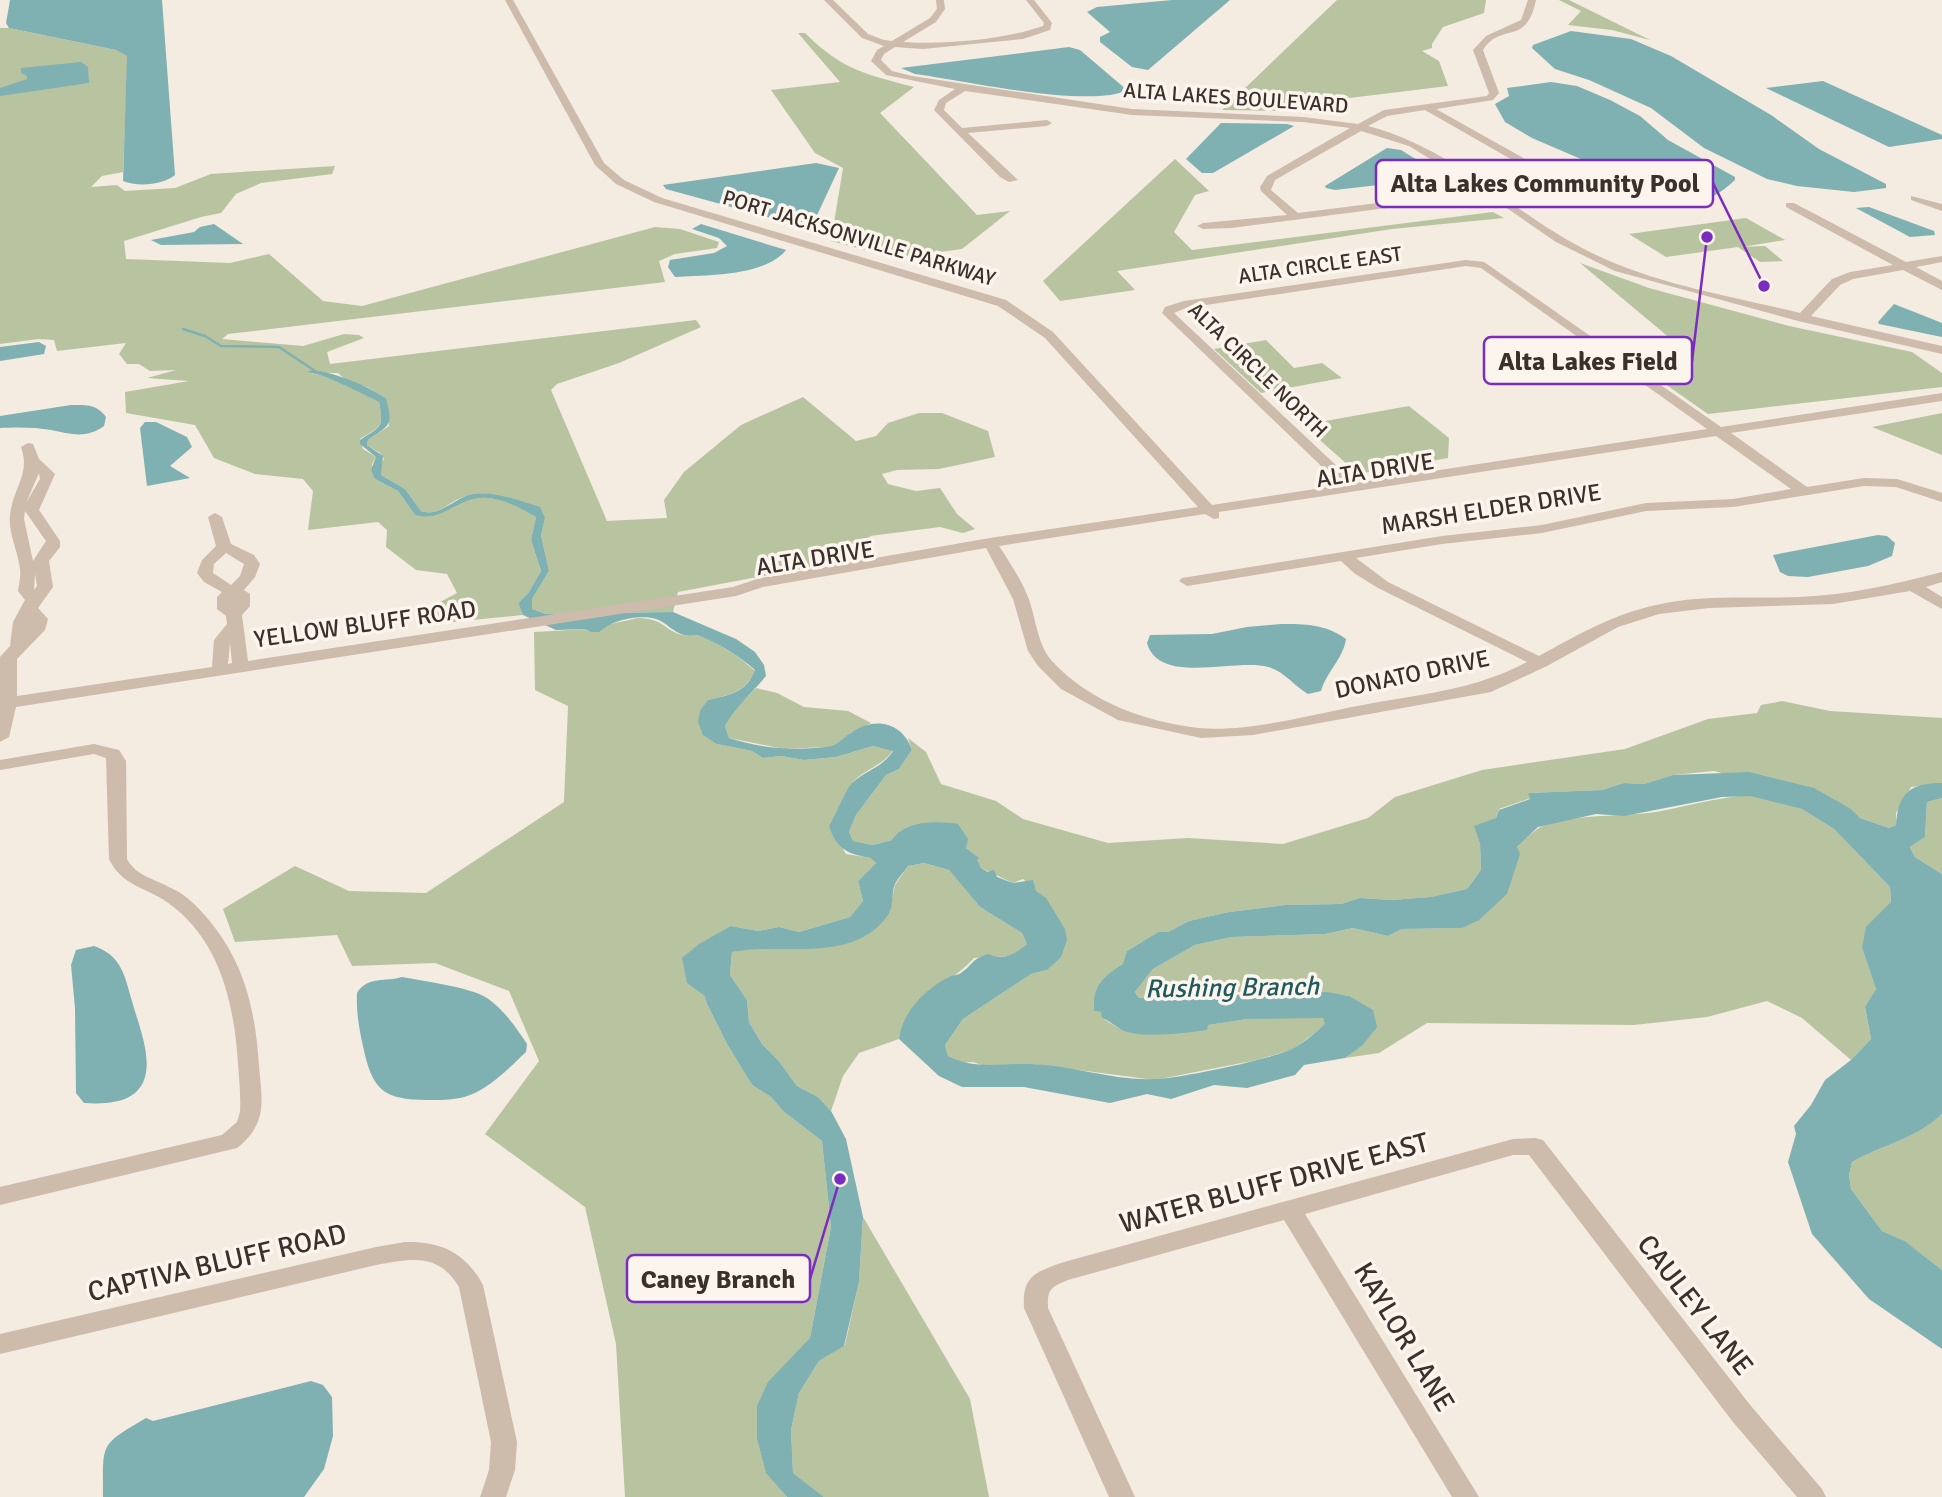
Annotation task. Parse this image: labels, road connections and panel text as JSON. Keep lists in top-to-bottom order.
{
  "streets": {
    "street": [
      "ALTA LAKES BOULEVARD",
      "PORT JACKSONVILLE PARKWAY",
      "ALTA CIRCLE EAST",
      "ALTA CIRCLE NORTH",
      "ALTA DRIVE",
      "MARSH ELDER DRIVE",
      "YELLOW BLUFF ROAD",
      "DONATO DRIVE",
      "WATER BLUFF DRIVE EAST",
      "CAPTIVA BLUFF ROAD",
      "CAULEY LANE",
      "KAYLOR LANE"
    ]
  },
  "crossings": [
    ["PORT JACKSONVILLE PARKWAY", "ALTA DRIVE"],
    ["ALTA CIRCLE EAST", "ALTA CIRCLE NORTH"],
    ["ALTA CIRCLE EAST", "ALTA DRIVE"],
    ["ALTA CIRCLE NORTH", "ALTA DRIVE"],
    ["ALTA DRIVE", "YELLOW BLUFF ROAD"],
    ["ALTA DRIVE", "DONATO DRIVE"],
    ["WATER BLUFF DRIVE EAST", "CAULEY LANE"],
    ["WATER BLUFF DRIVE EAST", "KAYLOR LANE"]
  ],
  "water": ["Rushing Branch"],
  "places": ["Alta Lakes Field", "Alta Lakes Community Pool", "Caney Branch"]
}
